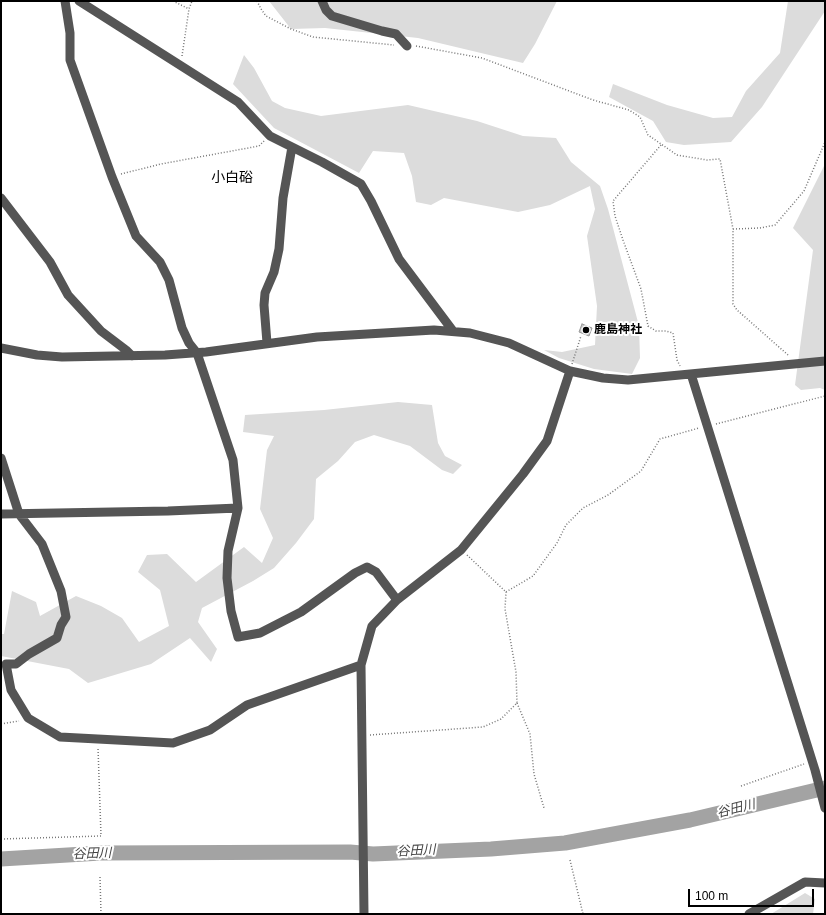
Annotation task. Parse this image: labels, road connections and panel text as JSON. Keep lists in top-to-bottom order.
{
  "districts": ["小白硲"],
  "water": ["谷田川"],
  "places": ["鹿島神社"],
  "scale_bar": "100 m"
}
